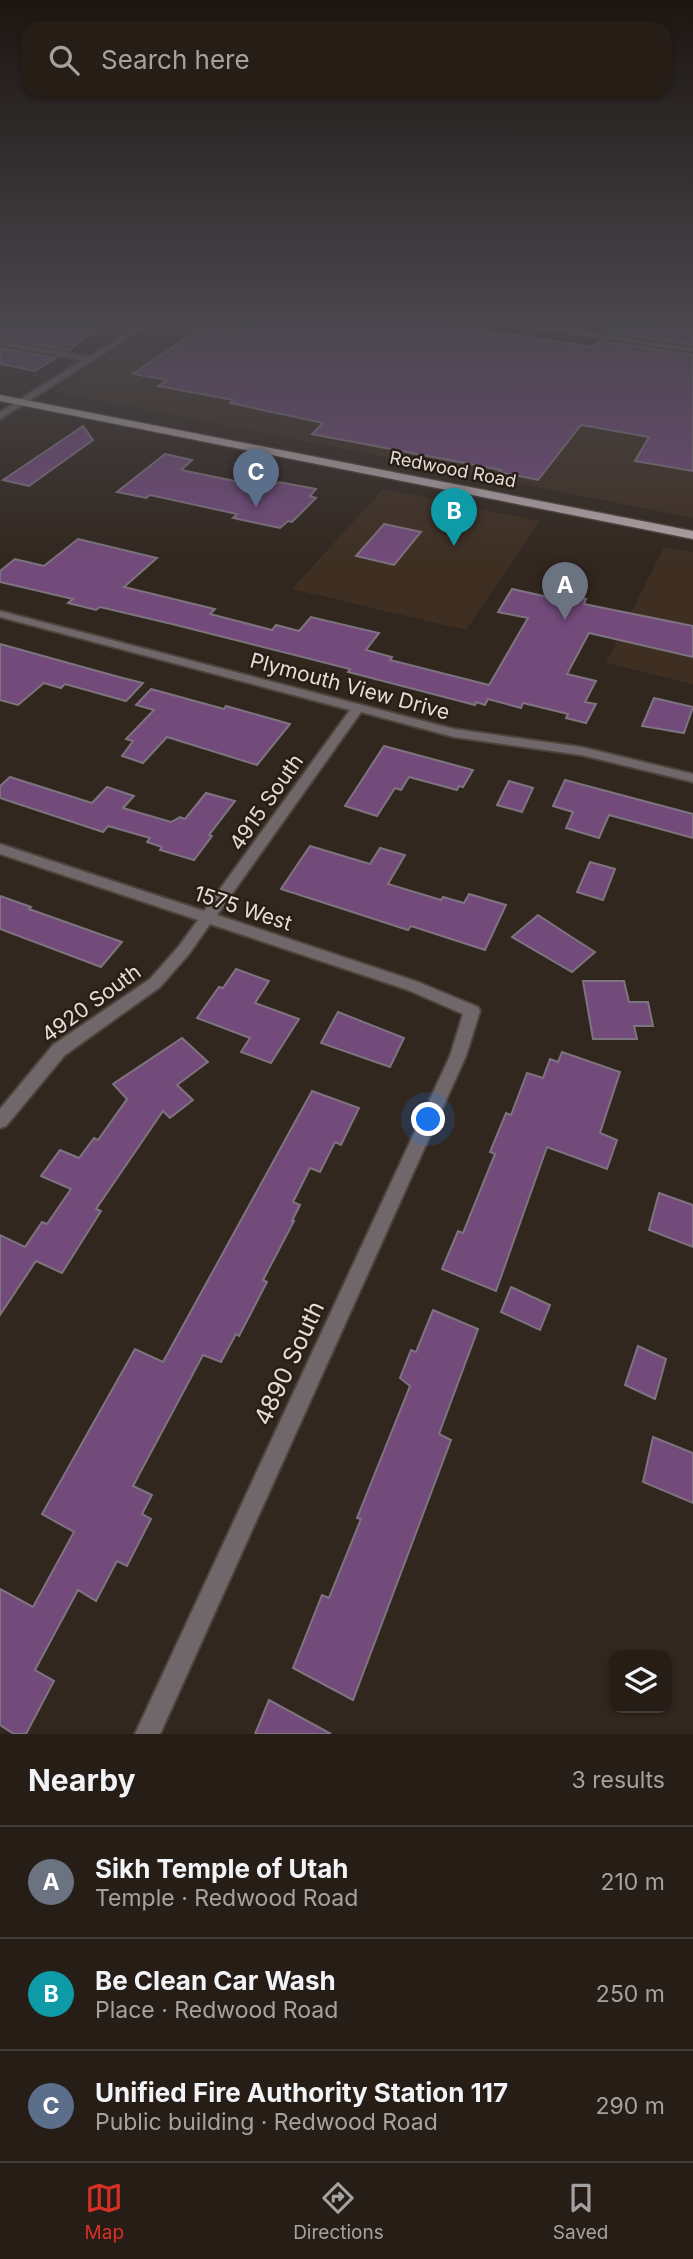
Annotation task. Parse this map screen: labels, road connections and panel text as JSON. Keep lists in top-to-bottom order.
{
  "streets": {
    "main road": ["Redwood Road"],
    "street": [
      "Plymouth View Drive",
      "4915 South",
      "1575 West",
      "4920 South",
      "4890 South"
    ]
  },
  "crossings": [
    ["Plymouth View Drive", "4915 South"],
    ["4915 South", "1575 West"],
    ["4915 South", "4920 South"],
    ["1575 West", "4920 South"],
    ["1575 West", "4890 South"]
  ],
  "page": {
    "search": "Search here",
    "pins": ["C", "B", "A"],
    "heading": ["Nearby", "3 results"],
    "list": [
      {
        "mark": "A",
        "name": "Sikh Temple of Utah",
        "note": "Temple · Redwood Road",
        "value": "210 m"
      },
      {
        "mark": "B",
        "name": "Be Clean Car Wash",
        "note": "Place · Redwood Road",
        "value": "250 m"
      },
      {
        "mark": "C",
        "name": "Unified Fire Authority Station 117",
        "note": "Public building · Redwood Road",
        "value": "290 m"
      }
    ],
    "nav": ["Map", "Directions", "Saved"]
  }
}
